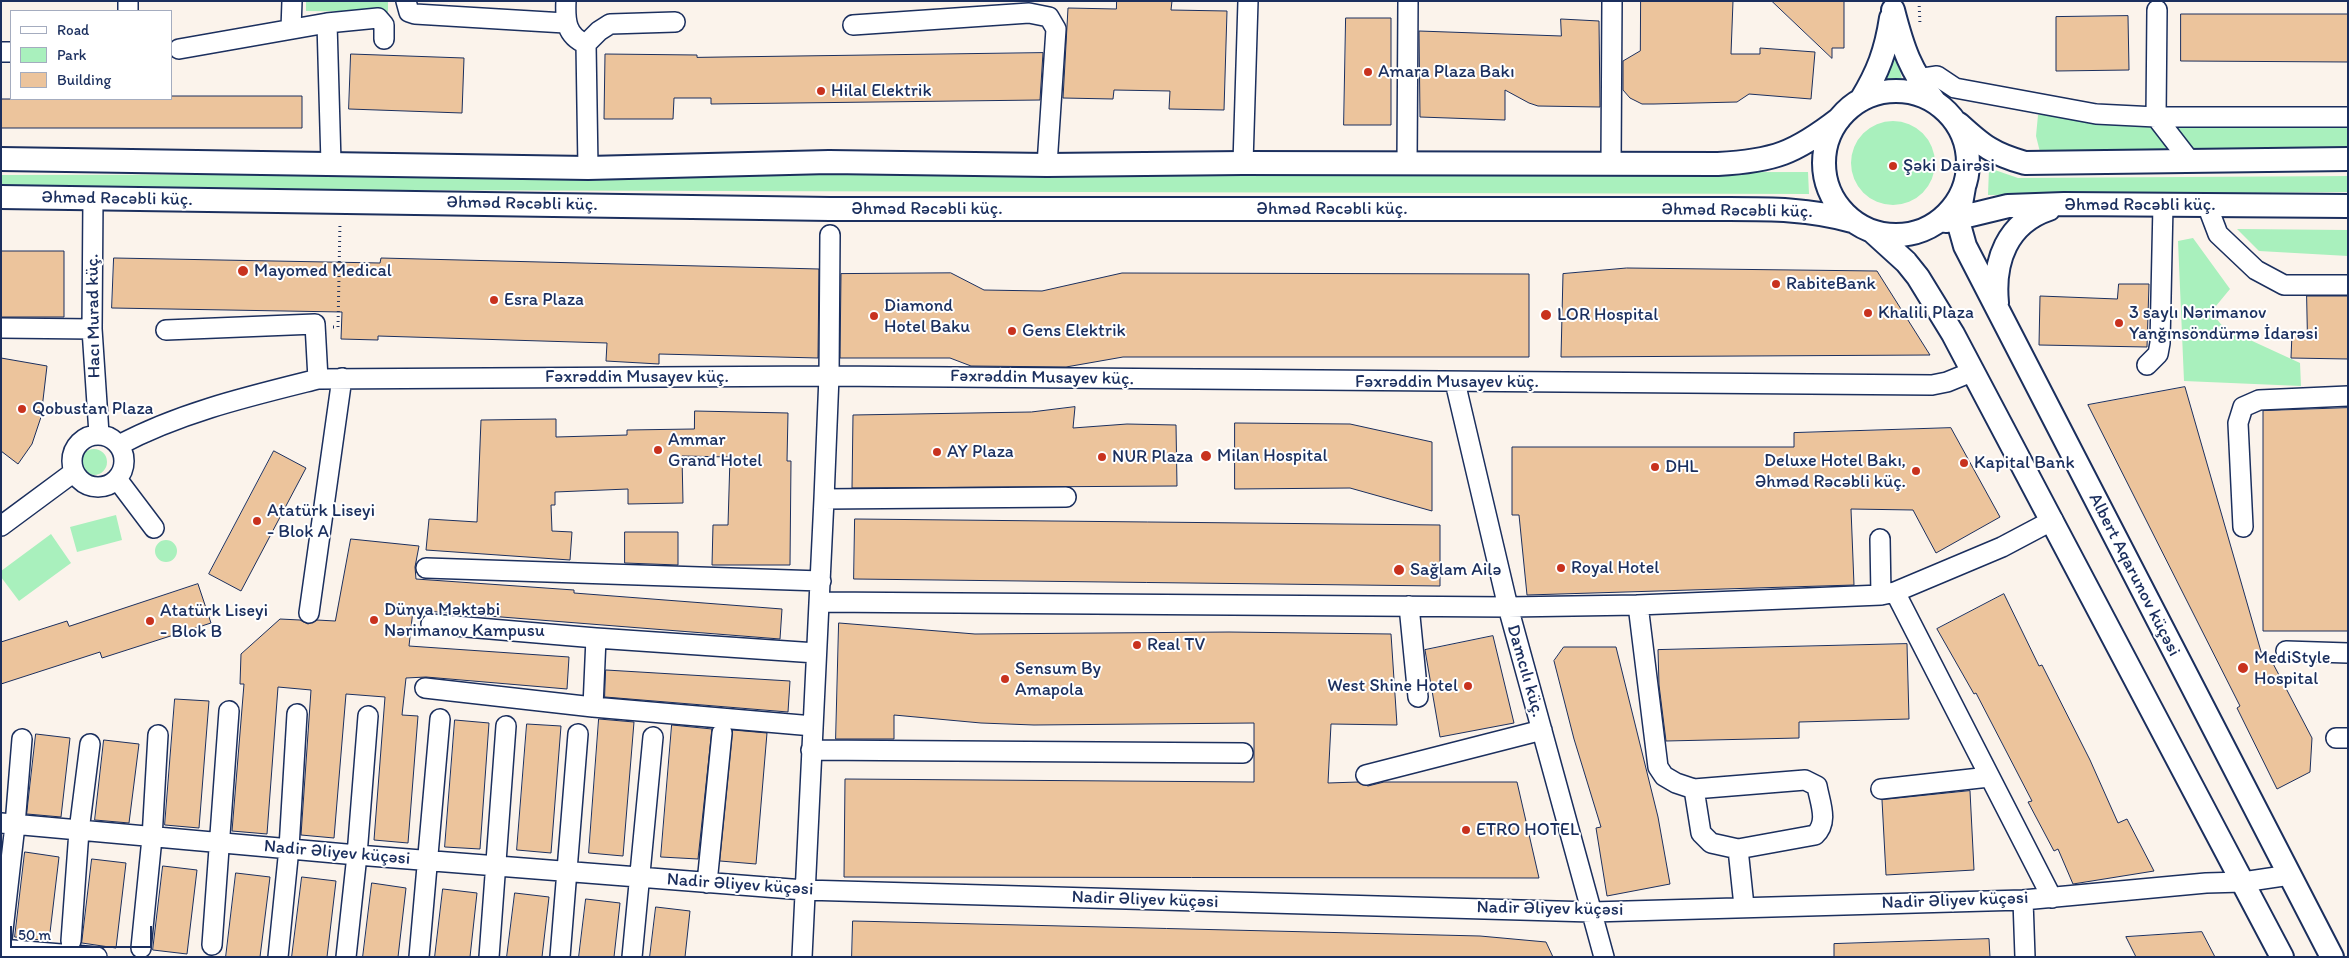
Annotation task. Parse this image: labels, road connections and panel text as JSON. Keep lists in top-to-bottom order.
{
  "streets": {
    "main road": ["Əhməd Rəcəbli küç.", "Albert Aqarunov küçəsi"],
    "street": [
      "Hacı Murad küç.",
      "Fəxrəddin Musayev küç.",
      "Damcılı küç.",
      "Nadir Əliyev küçəsi"
    ]
  },
  "crossings": [
    ["Əhməd Rəcəbli küç.", "Hacı Murad küç."],
    ["Əhməd Rəcəbli küç.", "Albert Aqarunov küçəsi"],
    ["Hacı Murad küç.", "Fəxrəddin Musayev küç."],
    ["Fəxrəddin Musayev küç.", "Damcılı küç."],
    ["Albert Aqarunov küçəsi", "Nadir Əliyev küçəsi"],
    ["Damcılı küç.", "Nadir Əliyev küçəsi"]
  ],
  "places": [
    "Amara Plaza Bakı",
    "Hilal Elektrik",
    "Şəki Dairəsi",
    "Mayomed Medical",
    "RabiteBank",
    "Esra Plaza",
    "Khalili Plaza",
    "LOR Hospital",
    "Diamond Hotel Baku",
    "3 saylı Nərimanov Yanğınsöndürmə İdarəsi",
    "Gens Elektrik",
    "Qobustan Plaza",
    "Ammar Grand Hotel",
    "AY Plaza",
    "Milan Hospital",
    "NUR Plaza",
    "Kapital Bank",
    "DHL",
    "Deluxe Hotel Bakı, Əhməd Rəcəbli küç.",
    "Atatürk Liseyi - Blok A",
    "Royal Hotel",
    "Sağlam Ailə",
    "Dünya Məktəbi Nərimanov Kampusu",
    "Atatürk Liseyi - Blok B",
    "Real TV",
    "MediStyle Hospital",
    "Sensum By Amapola",
    "West Shine Hotel",
    "ETRO HOTEL"
  ],
  "legend": ["Road", "Park", "Building"],
  "scale_bar": "50 m"
}
